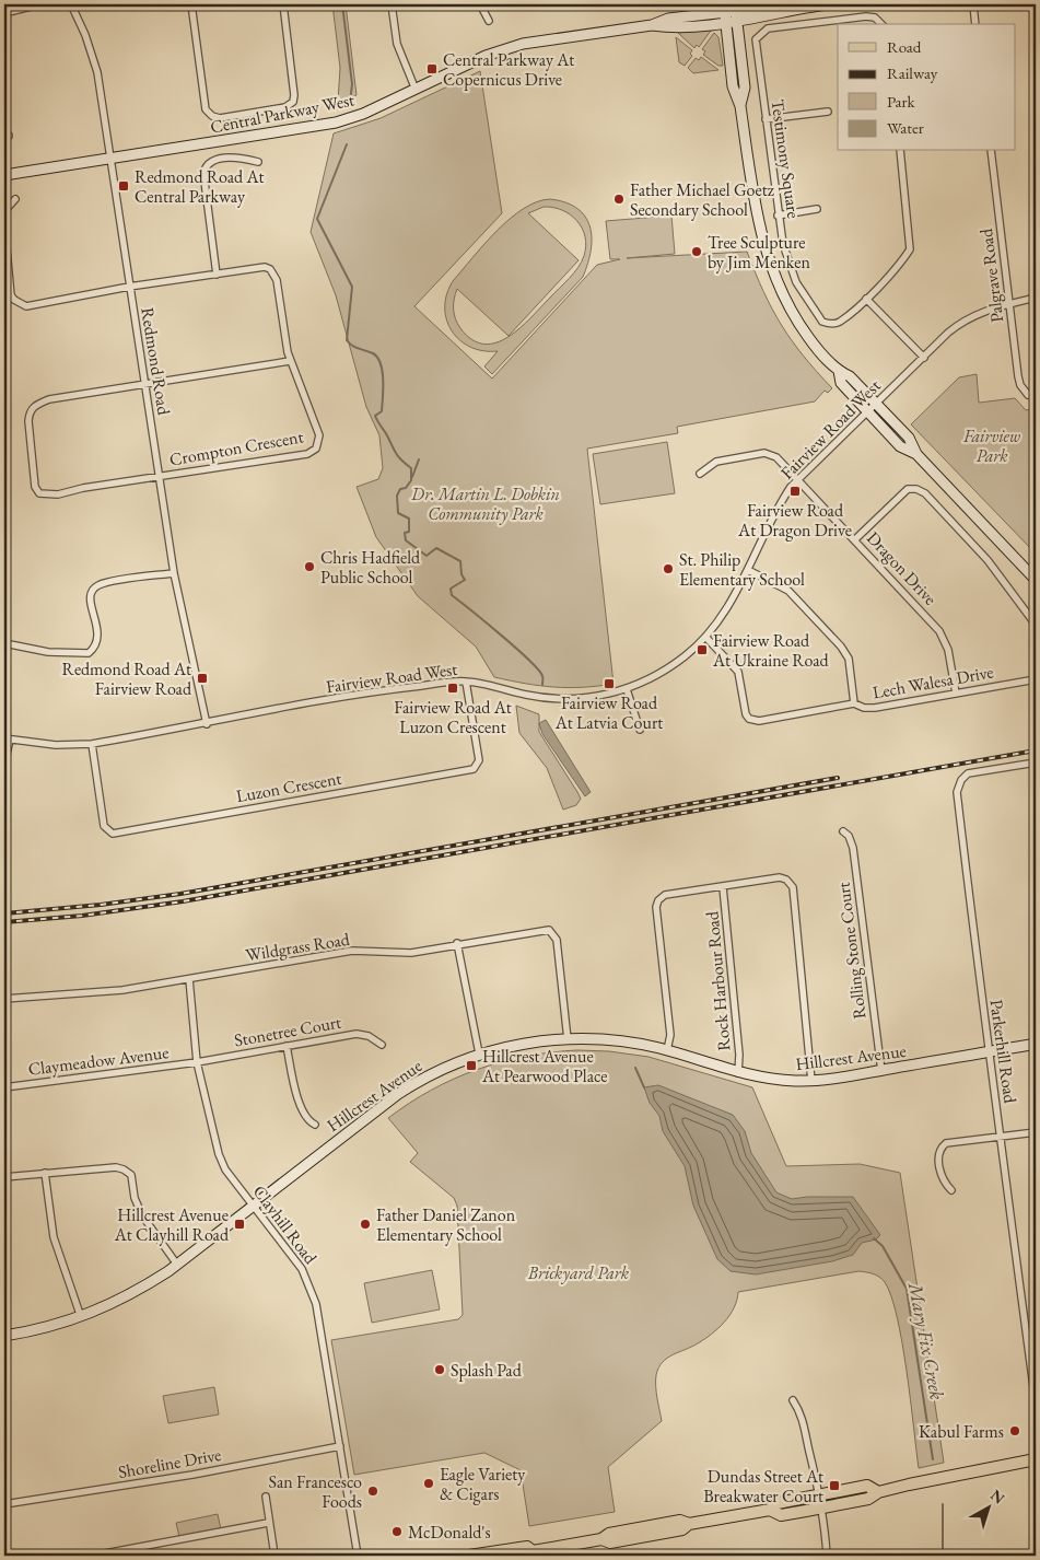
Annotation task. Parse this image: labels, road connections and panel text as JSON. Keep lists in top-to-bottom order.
{
  "streets": {
    "street": [
      "Central Parkway West",
      "Testimony Square",
      "Palgrave Road",
      "Redmond Road",
      "Fairview Road West",
      "Crompton Crescent",
      "Dragon Drive",
      "Lech Walesa Drive",
      "Luzon Crescent",
      "Wildgrass Road",
      "Rolling Stone Court",
      "Rock Harbour Road",
      "Stonetree Court",
      "Parkerhill Road",
      "Hillcrest Avenue",
      "Claymeadow Avenue",
      "Clayhill Road",
      "Shoreline Drive"
    ]
  },
  "crossings": [
    ["Central Parkway West", "Redmond Road"],
    ["Palgrave Road", "Fairview Road West"],
    ["Redmond Road", "Fairview Road West"],
    ["Redmond Road", "Crompton Crescent"],
    ["Fairview Road West", "Dragon Drive"],
    ["Fairview Road West", "Lech Walesa Drive"],
    ["Fairview Road West", "Luzon Crescent"],
    ["Dragon Drive", "Lech Walesa Drive"],
    ["Wildgrass Road", "Hillcrest Avenue"],
    ["Wildgrass Road", "Clayhill Road"],
    ["Rolling Stone Court", "Hillcrest Avenue"],
    ["Rock Harbour Road", "Hillcrest Avenue"],
    ["Stonetree Court", "Claymeadow Avenue"],
    ["Stonetree Court", "Clayhill Road"],
    ["Parkerhill Road", "Hillcrest Avenue"],
    ["Hillcrest Avenue", "Clayhill Road"],
    ["Claymeadow Avenue", "Clayhill Road"],
    ["Clayhill Road", "Shoreline Drive"]
  ],
  "water": ["Mary Fix Creek"],
  "parks": ["Fairview Park", "Dr. Martin L. Dobkin Community Park", "Brickyard Park"],
  "places": {
    "transit": [
      "Central Parkway At Copernicus Drive",
      "Redmond Road At Central Parkway",
      "Fairview Road At Dragon Drive",
      "Fairview Road At Ukraine Road",
      "Redmond Road At Fairview Road",
      "Fairview Road At Latvia Court",
      "Fairview Road At Luzon Crescent",
      "Hillcrest Avenue At Pearwood Place",
      "Hillcrest Avenue At Clayhill Road",
      "Dundas Street At Breakwater Court"
    ],
    "other": [
      "Father Michael Goetz Secondary School",
      "Tree Sculpture by Jim Menken",
      "Chris Hadfield Public School",
      "St. Philip Elementary School",
      "Father Daniel Zanon Elementary School",
      "Splash Pad",
      "Kabul Farms",
      "Eagle Variety & Cigars",
      "San Francesco Foods",
      "McDonald's"
    ]
  },
  "legend": [
    "Road",
    "Railway",
    "Park",
    "Water"
  ],
  "north": "top right"
}
